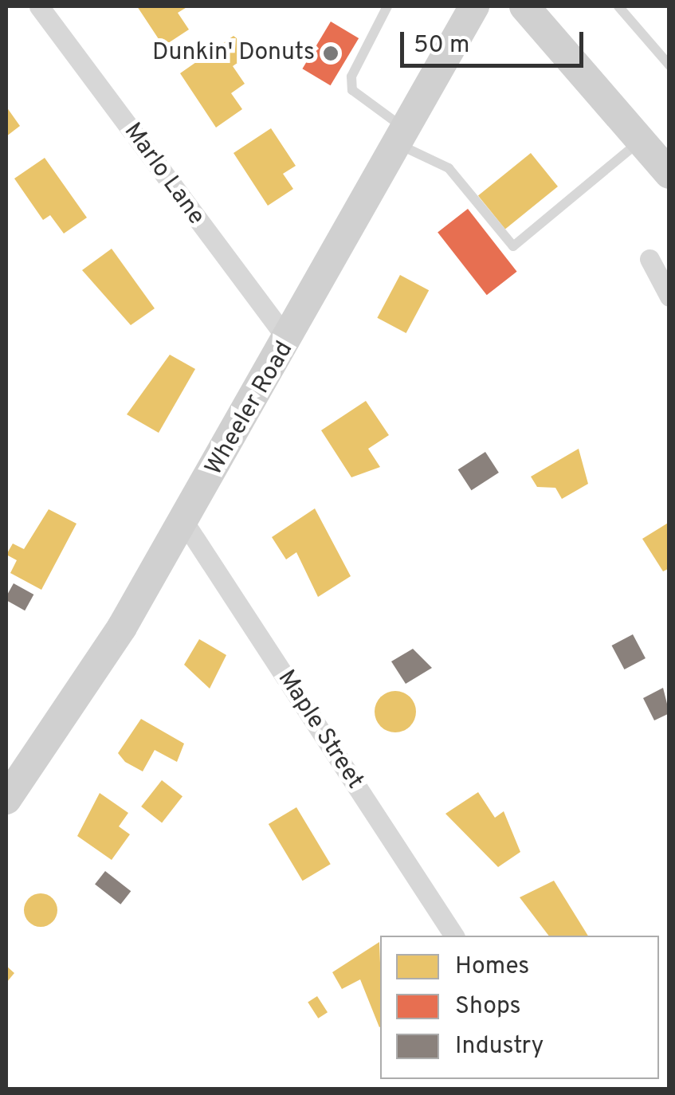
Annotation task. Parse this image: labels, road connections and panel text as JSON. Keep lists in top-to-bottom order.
{
  "streets": {
    "main road": ["Wheeler Road"],
    "street": ["Marlo Lane", "Maple Street"]
  },
  "crossings": [
    ["Marlo Lane", "Wheeler Road"],
    ["Wheeler Road", "Maple Street"]
  ],
  "places": ["Dunkin' Donuts"],
  "legend": ["Homes", "Shops", "Industry"],
  "scale_bar": "50 m"
}
